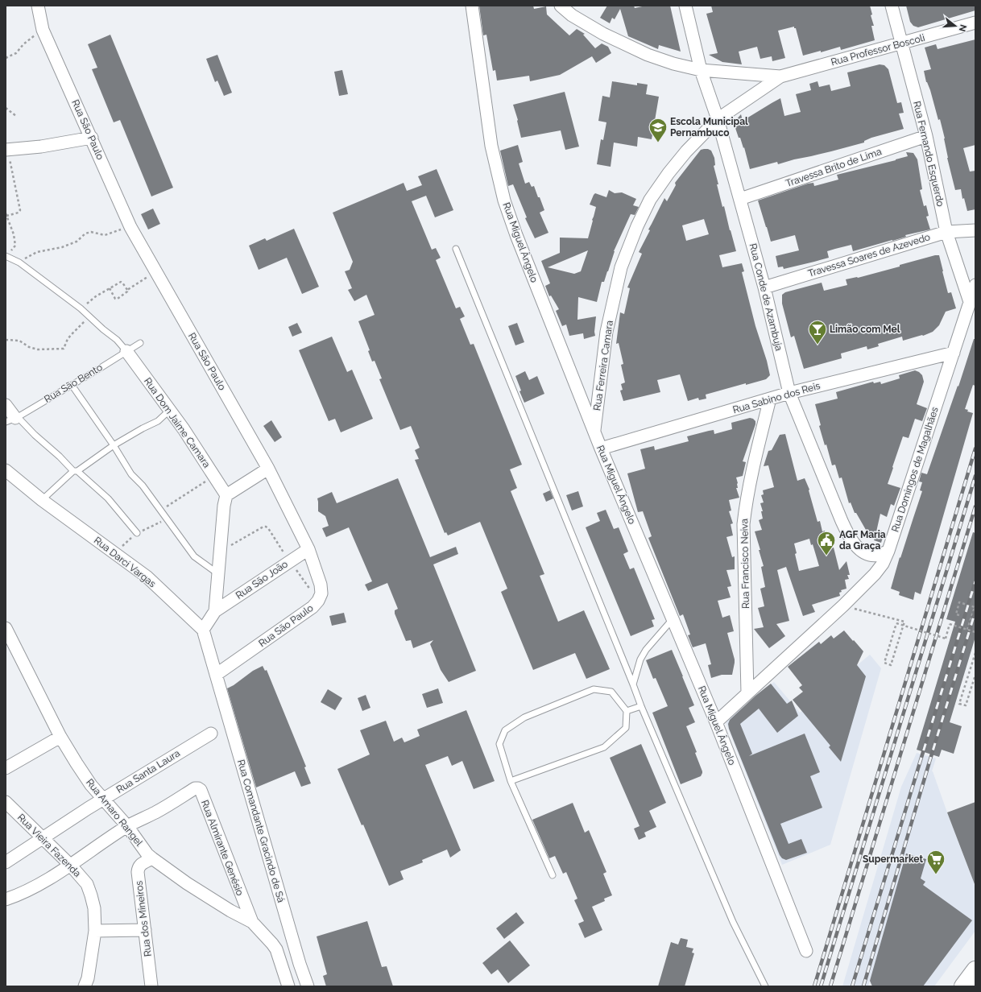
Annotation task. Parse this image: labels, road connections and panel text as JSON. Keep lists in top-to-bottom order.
{
  "streets": {
    "street": [
      "Rua Professor Boscoli",
      "Rua São Paulo",
      "Rua Fernando Esquerdo",
      "Travessa Brito de Lima",
      "Rua Miguel Ângelo",
      "Travessa Soares de Azevedo",
      "Rua Conde de Azambuja",
      "Rua Ferreira Camara",
      "Rua Sabino dos Reis",
      "Rua Dom Jaime Camara",
      "Rua Domingos de Magalhães",
      "Rua Darci Vargas",
      "Rua Francisco Neiva",
      "Rua São João",
      "Rua Santa Laura",
      "Rua Amaro Rangel",
      "Rua Comandante Gracindo de Sá",
      "Rua Vieira Fazenda",
      "Rua Almirante Genésio",
      "Rua dos Mineiros"
    ],
    "lane": ["Rua São Bento"]
  },
  "crossings": [
    ["Rua Professor Boscoli", "Rua Fernando Esquerdo"],
    ["Rua Professor Boscoli", "Rua Conde de Azambuja"],
    ["Rua Professor Boscoli", "Rua Ferreira Camara"],
    ["Rua São Paulo", "Rua São João"],
    ["Rua São Paulo", "Rua Comandante Gracindo de Sá"],
    ["Rua Fernando Esquerdo", "Travessa Brito de Lima"],
    ["Rua Fernando Esquerdo", "Travessa Soares de Azevedo"],
    ["Rua Fernando Esquerdo", "Rua Domingos de Magalhães"],
    ["Travessa Brito de Lima", "Rua Conde de Azambuja"],
    ["Rua Miguel Ângelo", "Rua Ferreira Camara"],
    ["Rua Miguel Ângelo", "Rua Sabino dos Reis"],
    ["Rua Miguel Ângelo", "Rua Domingos de Magalhães"],
    ["Travessa Soares de Azevedo", "Rua Conde de Azambuja"],
    ["Rua Conde de Azambuja", "Rua Ferreira Camara"],
    ["Rua Conde de Azambuja", "Rua Sabino dos Reis"],
    ["Rua Conde de Azambuja", "Rua Domingos de Magalhães"],
    ["Rua São Bento", "Rua Dom Jaime Camara"],
    ["Rua Sabino dos Reis", "Rua Domingos de Magalhães"],
    ["Rua Sabino dos Reis", "Rua Francisco Neiva"],
    ["Rua Domingos de Magalhães", "Rua Francisco Neiva"],
    ["Rua Santa Laura", "Rua Amaro Rangel"],
    ["Rua Santa Laura", "Rua Vieira Fazenda"],
    ["Rua Amaro Rangel", "Rua Almirante Genésio"],
    ["Rua Amaro Rangel", "Rua dos Mineiros"]
  ],
  "places": {
    "school or university": ["Escola Municipal Pernambuco"],
    "bar": ["Limão com Mel"],
    "public building": ["AGF Maria da Graça"],
    "supermarket": ["Supermarket"]
  },
  "north": "right"
}
